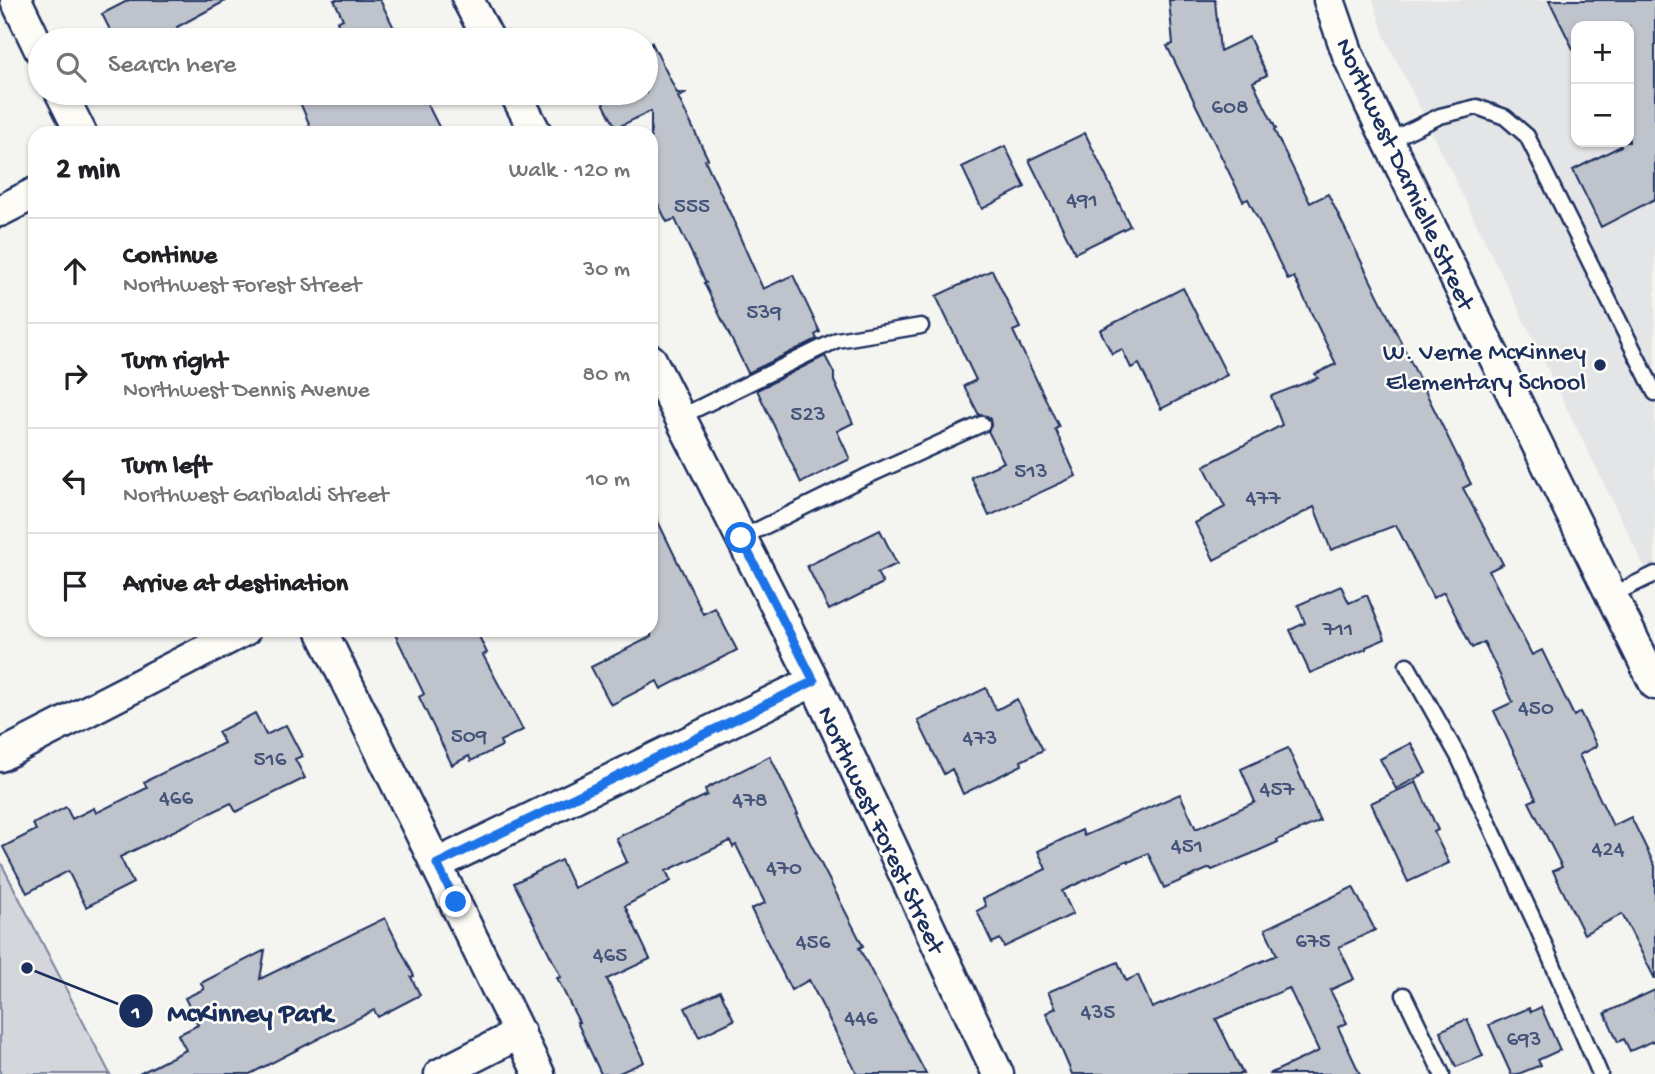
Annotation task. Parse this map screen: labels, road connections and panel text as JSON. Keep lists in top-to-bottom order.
{
  "streets": {
    "street": ["Northwest Darnielle Street", "Northwest Forest Street"]
  },
  "places": ["W. Verne McKinney Elementary School", "McKinney Park"],
  "house_numbers": [
    "608",
    "491",
    "555",
    "539",
    "523",
    "513",
    "477",
    "711",
    "450",
    "509",
    "473",
    "516",
    "457",
    "466",
    "478",
    "451",
    "424",
    "470",
    "675",
    "456",
    "465",
    "435",
    "446",
    "693"
  ],
  "page": {
    "map_buttons": ["+", "−"],
    "search": "Search here",
    "heading": ["2 min", "Walk · 120 m"],
    "list": [
      ["Continue", "Northwest Forest Street", "30 m"],
      ["Turn right", "Northwest Dennis Avenue", "80 m"],
      ["Turn left", "Northwest Garibaldi Street", "10 m"],
      "Arrive at destination"
    ]
  }
}
